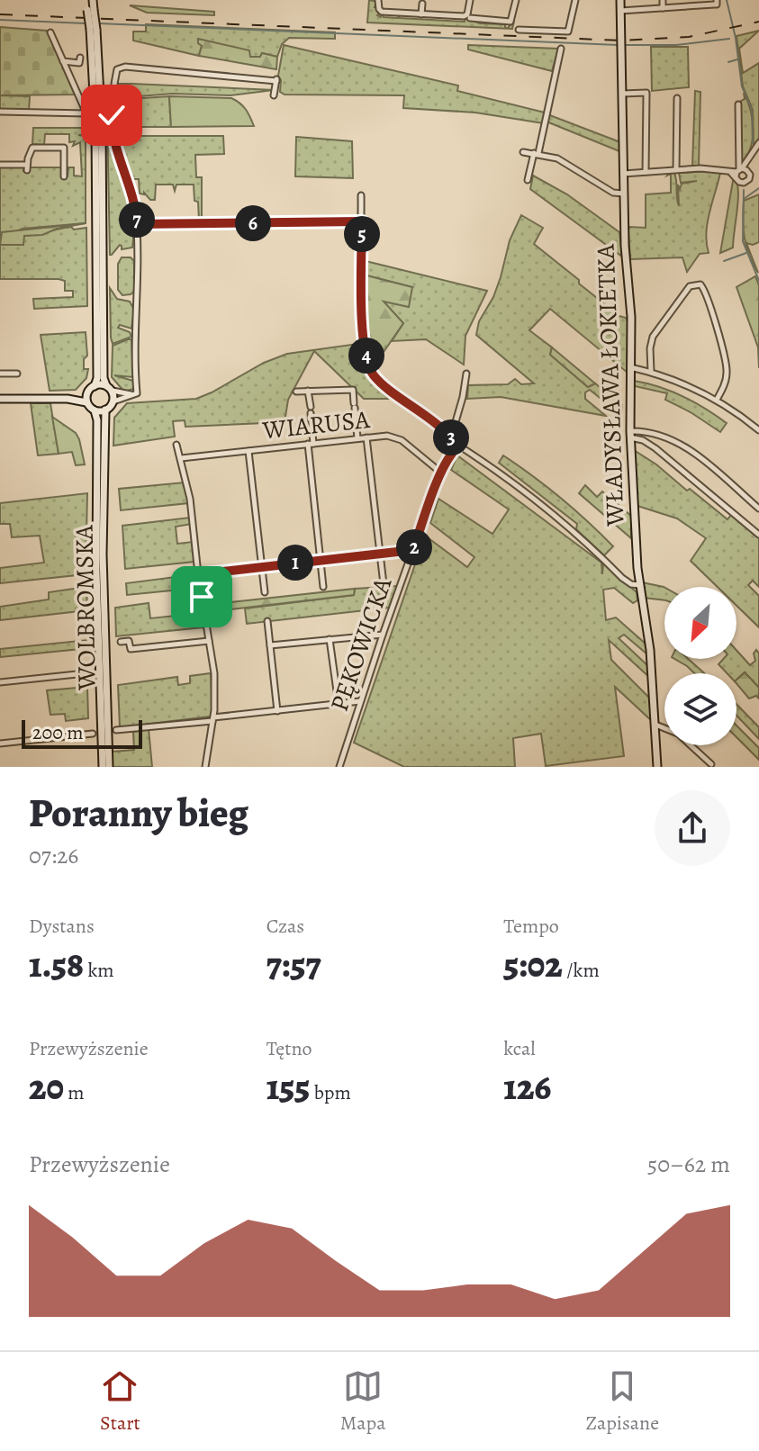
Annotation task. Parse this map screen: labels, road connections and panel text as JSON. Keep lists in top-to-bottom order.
{
  "streets": {
    "main road": ["WŁADYSŁAWA ŁOKIETKA", "WOLBROMSKA"],
    "street": ["WIARUSA", "PĘKOWICKA"]
  },
  "crossings": [
    ["WIARUSA", "PĘKOWICKA"]
  ],
  "scale_bar": "200 m",
  "north": "bottom left",
  "page": {
    "pins": [
      "7",
      "6",
      "5",
      "4",
      "3",
      "2",
      "1"
    ],
    "scale": "200 m",
    "heading": ["Poranny bieg", "07:26"],
    "stats": [
      ["Dystans", "1.58 km"],
      ["Czas", "7:57"],
      ["Tempo", "5:02 /km"],
      ["Przewyższenie", "20 m"],
      ["Tętno", "155 bpm"],
      ["kcal", "126"]
    ],
    "chart": ["Przewyższenie", "50–62 m"],
    "tabs": ["Start", "Mapa", "Zapisane"]
  }
}
